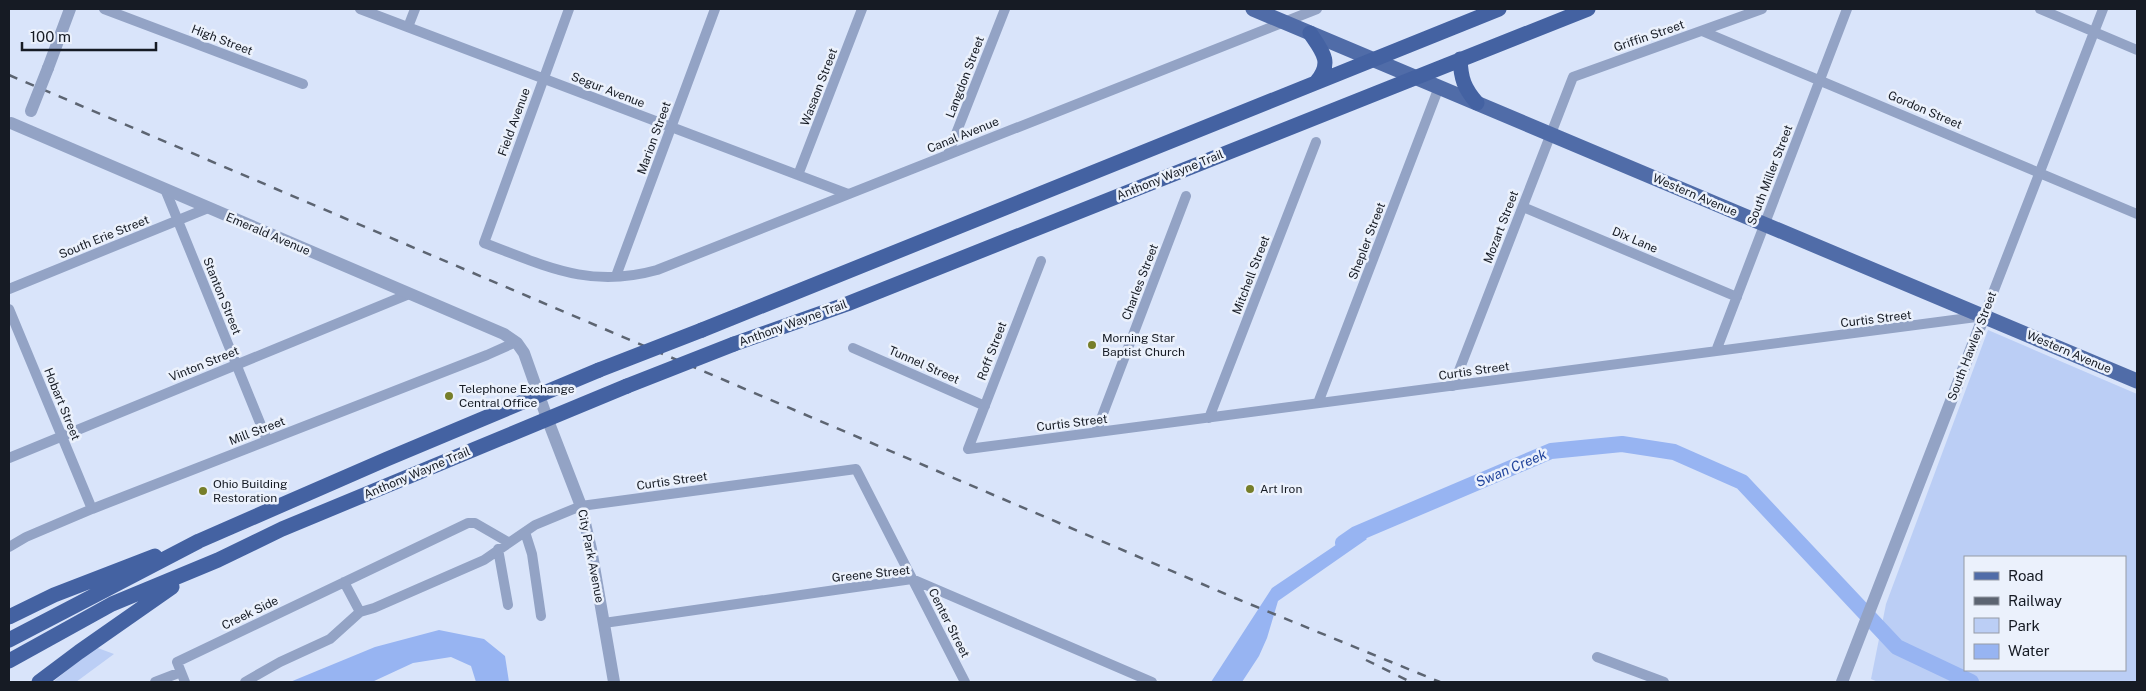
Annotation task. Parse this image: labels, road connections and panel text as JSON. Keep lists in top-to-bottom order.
{
  "streets": {
    "highway": ["Anthony Wayne Trail"],
    "main road": ["Western Avenue"],
    "street": [
      "Griffin Street",
      "High Street",
      "Langdon Street",
      "Wasaon Street",
      "Segur Avenue",
      "Gordon Street",
      "Field Avenue",
      "Canal Avenue",
      "Marion Street",
      "South Miller Street",
      "Mozart Street",
      "Emerald Avenue",
      "South Erie Street",
      "Dix Lane",
      "Shepler Street",
      "Mitchell Street",
      "Charles Street",
      "Stanton Street",
      "Curtis Street",
      "South Hawley Street",
      "Roff Street",
      "Vinton Street",
      "Tunnel Street",
      "Hobart Street",
      "Mill Street",
      "City Park Avenue",
      "Greene Street",
      "Creek Side",
      "Center Street"
    ]
  },
  "crossings": [
    ["Griffin Street", "Gordon Street"],
    ["Griffin Street", "Mozart Street"],
    ["Langdon Street", "Canal Avenue"],
    ["Wasaon Street", "Segur Avenue"],
    ["Segur Avenue", "Field Avenue"],
    ["Segur Avenue", "Canal Avenue"],
    ["Segur Avenue", "Marion Street"],
    ["Gordon Street", "South Miller Street"],
    ["Gordon Street", "South Hawley Street"],
    ["Field Avenue", "Canal Avenue"],
    ["Canal Avenue", "Marion Street"],
    ["Canal Avenue", "Western Avenue"],
    ["Anthony Wayne Trail", "Western Avenue"],
    ["Anthony Wayne Trail", "City Park Avenue"],
    ["South Miller Street", "Western Avenue"],
    ["South Miller Street", "Dix Lane"],
    ["South Miller Street", "Curtis Street"],
    ["Western Avenue", "Mozart Street"],
    ["Western Avenue", "Shepler Street"],
    ["Western Avenue", "Curtis Street"],
    ["Western Avenue", "South Hawley Street"],
    ["Mozart Street", "Dix Lane"],
    ["Mozart Street", "Curtis Street"],
    ["Emerald Avenue", "South Erie Street"],
    ["Emerald Avenue", "Stanton Street"],
    ["Emerald Avenue", "Vinton Street"],
    ["Emerald Avenue", "Mill Street"],
    ["Emerald Avenue", "City Park Avenue"],
    ["South Erie Street", "Stanton Street"],
    ["Shepler Street", "Curtis Street"],
    ["Mitchell Street", "Curtis Street"],
    ["Charles Street", "Curtis Street"],
    ["Stanton Street", "Vinton Street"],
    ["Stanton Street", "Mill Street"],
    ["Curtis Street", "South Hawley Street"],
    ["Curtis Street", "Roff Street"],
    ["Curtis Street", "City Park Avenue"],
    ["Curtis Street", "Center Street"],
    ["Roff Street", "Tunnel Street"],
    ["Vinton Street", "Hobart Street"],
    ["Hobart Street", "Mill Street"],
    ["Mill Street", "City Park Avenue"],
    ["City Park Avenue", "Greene Street"],
    ["Greene Street", "Center Street"]
  ],
  "water": ["Swan Creek"],
  "places": [
    "Morning Star Baptist Church",
    "Telephone Exchange Central Office",
    "Art Iron",
    "Ohio Building Restoration"
  ],
  "legend": [
    "Road",
    "Railway",
    "Park",
    "Water"
  ],
  "scale_bar": "100 m"
}
